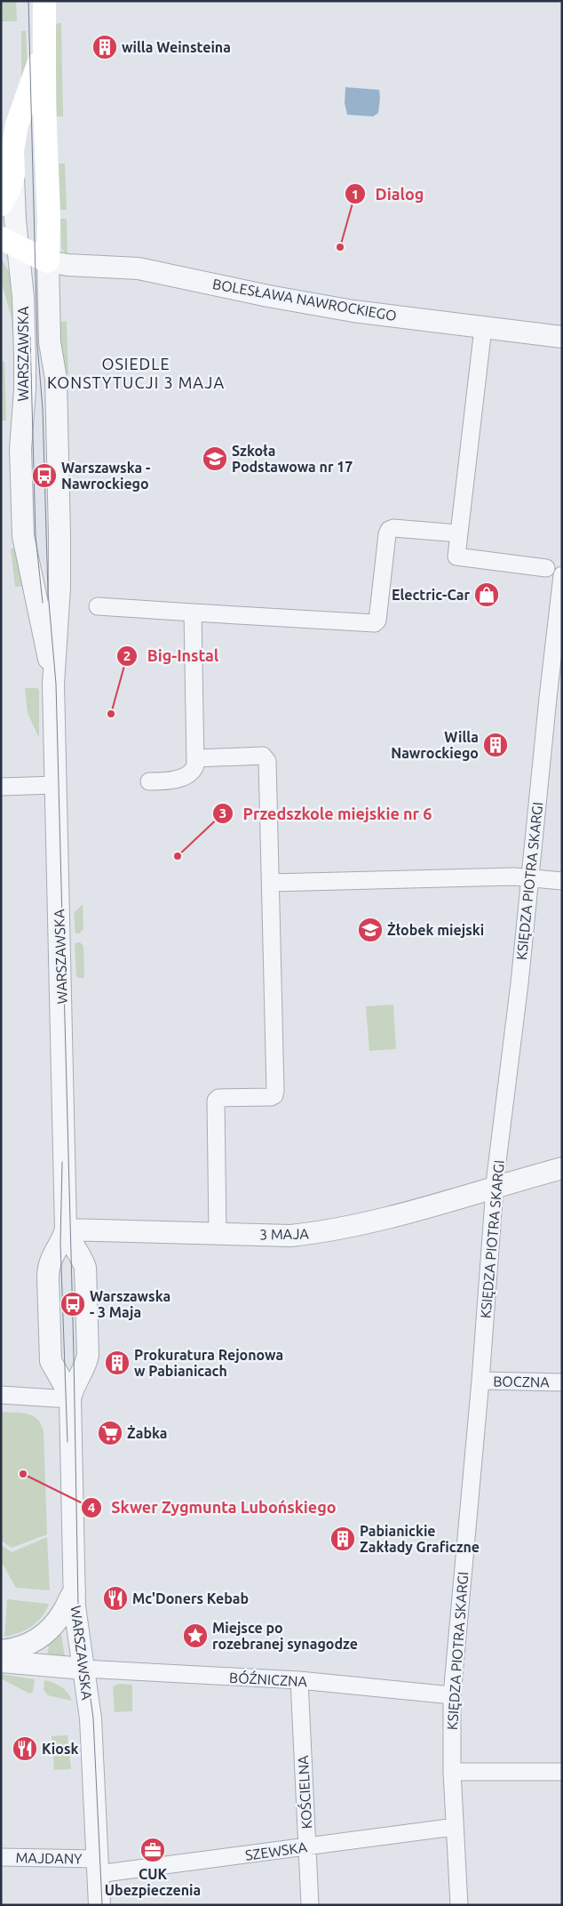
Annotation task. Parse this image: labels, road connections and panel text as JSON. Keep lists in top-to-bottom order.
{
  "streets": {
    "main road": ["WARSZAWSKA"],
    "street": [
      "BOLESŁAWA NAWROCKIEGO",
      "KSIĘDZA PIOTRA SKARGI",
      "3 MAJA",
      "BOCZNA",
      "BÓŹNICZNA",
      "KOŚCIELNA",
      "SZEWSKA",
      "MAJDANY"
    ]
  },
  "crossings": [
    ["BOLESŁAWA NAWROCKIEGO", "WARSZAWSKA"],
    ["WARSZAWSKA", "3 MAJA"],
    ["WARSZAWSKA", "BÓŹNICZNA"],
    ["WARSZAWSKA", "SZEWSKA"],
    ["WARSZAWSKA", "MAJDANY"],
    ["KSIĘDZA PIOTRA SKARGI", "3 MAJA"],
    ["KSIĘDZA PIOTRA SKARGI", "BOCZNA"],
    ["KSIĘDZA PIOTRA SKARGI", "BÓŹNICZNA"],
    ["KSIĘDZA PIOTRA SKARGI", "SZEWSKA"],
    ["BÓŹNICZNA", "KOŚCIELNA"],
    ["KOŚCIELNA", "SZEWSKA"],
    ["SZEWSKA", "MAJDANY"]
  ],
  "districts": ["OSIEDLE KONSTYTUCJI 3 MAJA"],
  "places": {
    "building": [
      "willa Weinsteina",
      "Willa Nawrockiego",
      "Prokuratura Rejonowa w Pabianicach",
      "Pabianickie Zakłady Graficzne"
    ],
    "other": [
      "Dialog",
      "Big-Instal",
      "Przedszkole miejskie nr 6",
      "Skwer Zygmunta Lubońskiego"
    ],
    "school or university": ["Szkoła Podstawowa nr 17", "Żłobek miejski"],
    "bus stop": ["Warszawska - Nawrockiego", "Warszawska - 3 Maja"],
    "shop": ["Electric-Car"],
    "supermarket": ["Żabka"],
    "restaurant": ["Mc'Doners Kebab", "Kiosk"],
    "place": ["Miejsce po rozebranej synagodze"],
    "office": ["CUK Ubezpieczenia"]
  }
}
